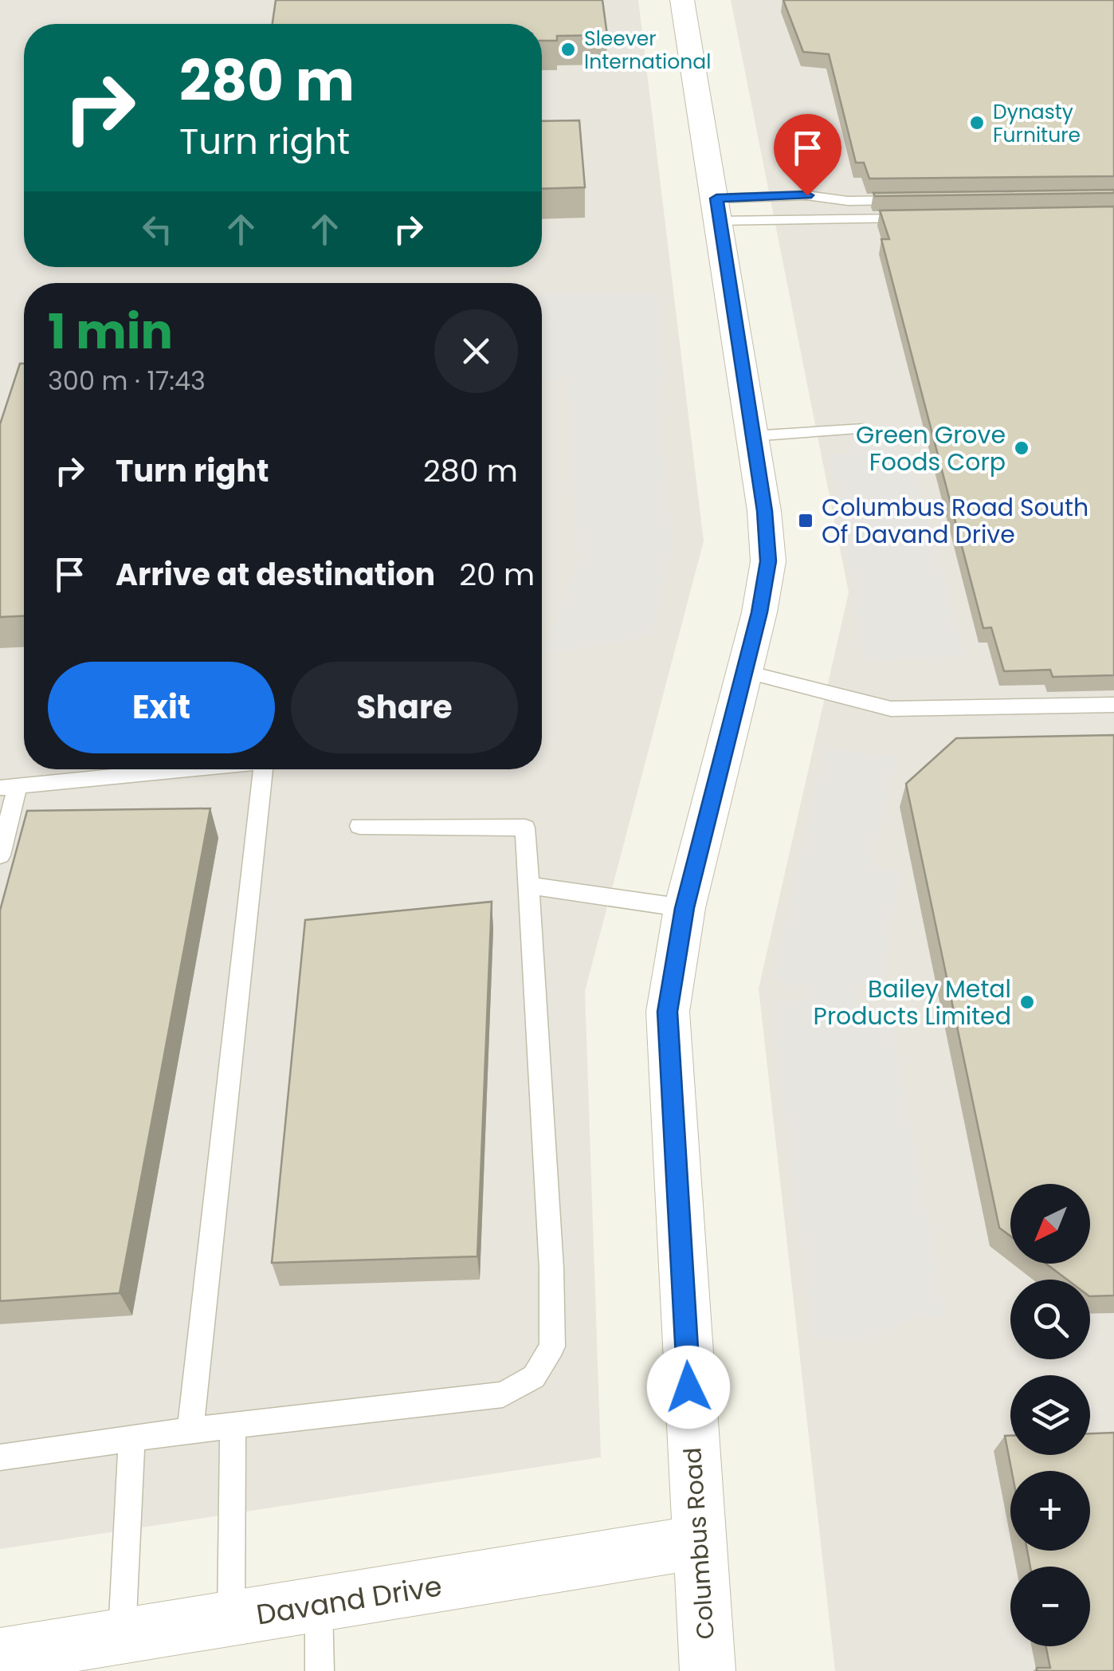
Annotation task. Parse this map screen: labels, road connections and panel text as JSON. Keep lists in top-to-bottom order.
{
  "streets": {
    "street": ["Columbus Road", "Davand Drive"]
  },
  "crossings": [
    ["Columbus Road", "Davand Drive"]
  ],
  "places": {
    "other": [
      "Sleever International",
      "Dynasty Furniture",
      "Green Grove Foods Corp",
      "Bailey Metal Products Limited"
    ],
    "transit": ["Columbus Road South Of Davand Drive"]
  },
  "north": "bottom left",
  "page": {
    "turn": ["280 m", "Turn right"],
    "heading": ["1 min", "300 m · 17:43"],
    "list": [
      {
        "name": "Turn right",
        "value": "280 m"
      },
      {
        "name": "Arrive at destination",
        "value": "20 m"
      }
    ],
    "buttons": ["Exit", "Share"],
    "map_buttons": ["+", "−"]
  }
}
